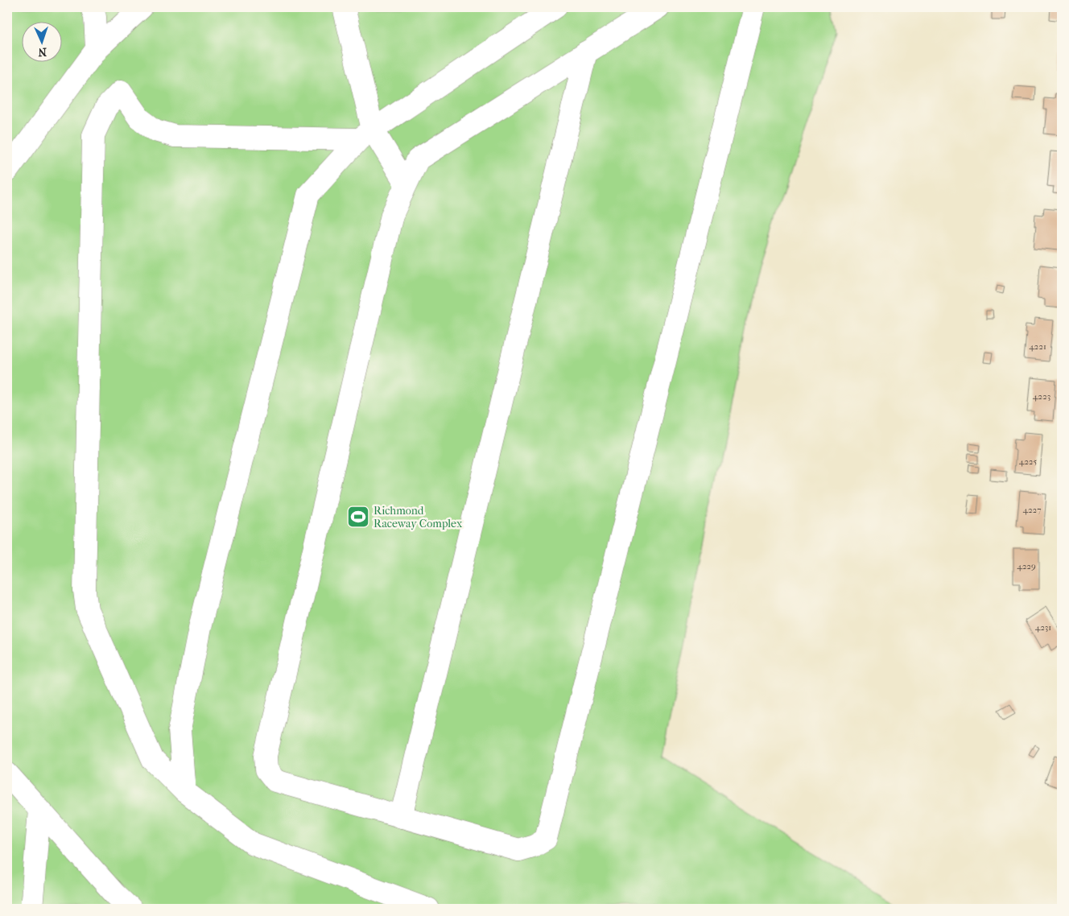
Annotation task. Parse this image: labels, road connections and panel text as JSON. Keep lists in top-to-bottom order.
{
  "places": {
    "sports": ["Richmond Raceway Complex"]
  },
  "house_numbers": [
    "4221",
    "4223",
    "4225",
    "4227",
    "4229",
    "4231"
  ],
  "north": "bottom"
}
